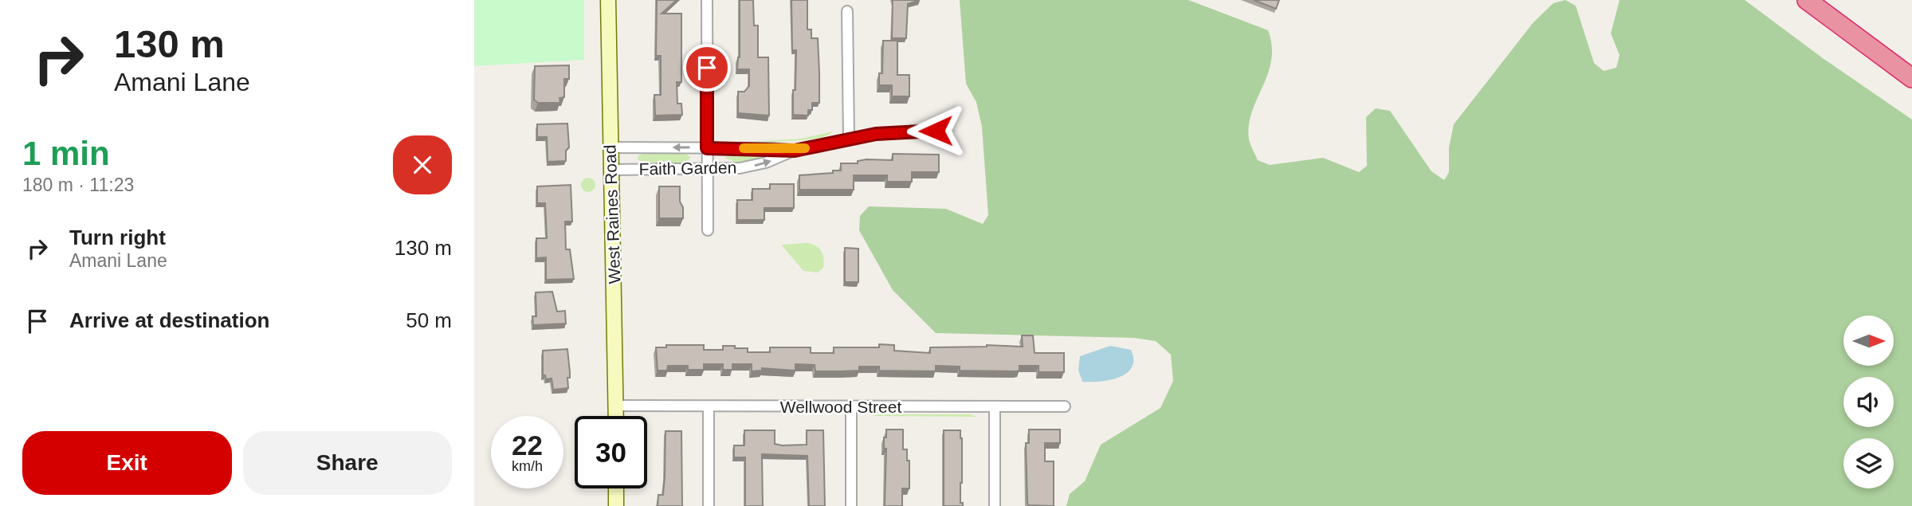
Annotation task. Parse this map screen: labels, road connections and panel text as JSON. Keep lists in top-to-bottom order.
{
  "streets": {
    "main road": ["West Raines Road"],
    "street": ["Faith Garden", "Wellwood Street"]
  },
  "crossings": [
    ["Faith Garden", "West Raines Road"],
    ["West Raines Road", "Wellwood Street"]
  ],
  "north": "right",
  "page": {
    "turn": ["130 m", "Amani Lane"],
    "heading": ["1 min", "180 m · 11:23"],
    "list": [
      {
        "name": "Turn right",
        "note": "Amani Lane",
        "value": "130 m"
      },
      {
        "name": "Arrive at destination",
        "value": "50 m"
      }
    ],
    "speed": "22 km/h",
    "limit": "30",
    "buttons": ["Exit", "Share"]
  }
}
